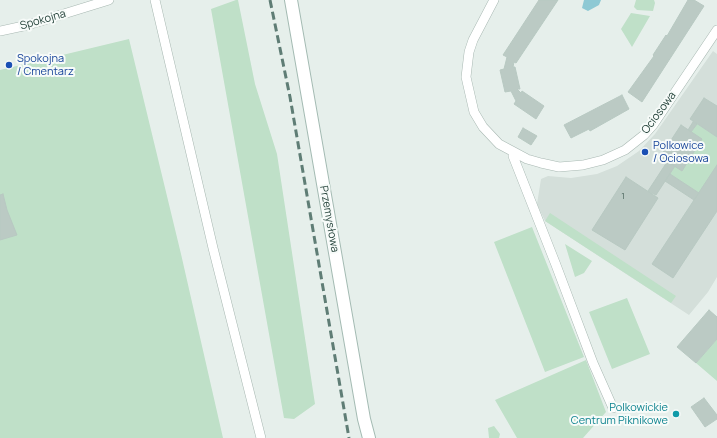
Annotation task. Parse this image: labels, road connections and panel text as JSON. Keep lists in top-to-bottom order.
{
  "streets": {
    "street": ["Spokojna", "Ociosowa", "Przemysłowa"]
  },
  "places": ["Spokojna / Cmentarz", "Polkowice / Ociosowa", "Polkowickie Centrum Piknikowe"],
  "house_numbers": ["1"]
}
